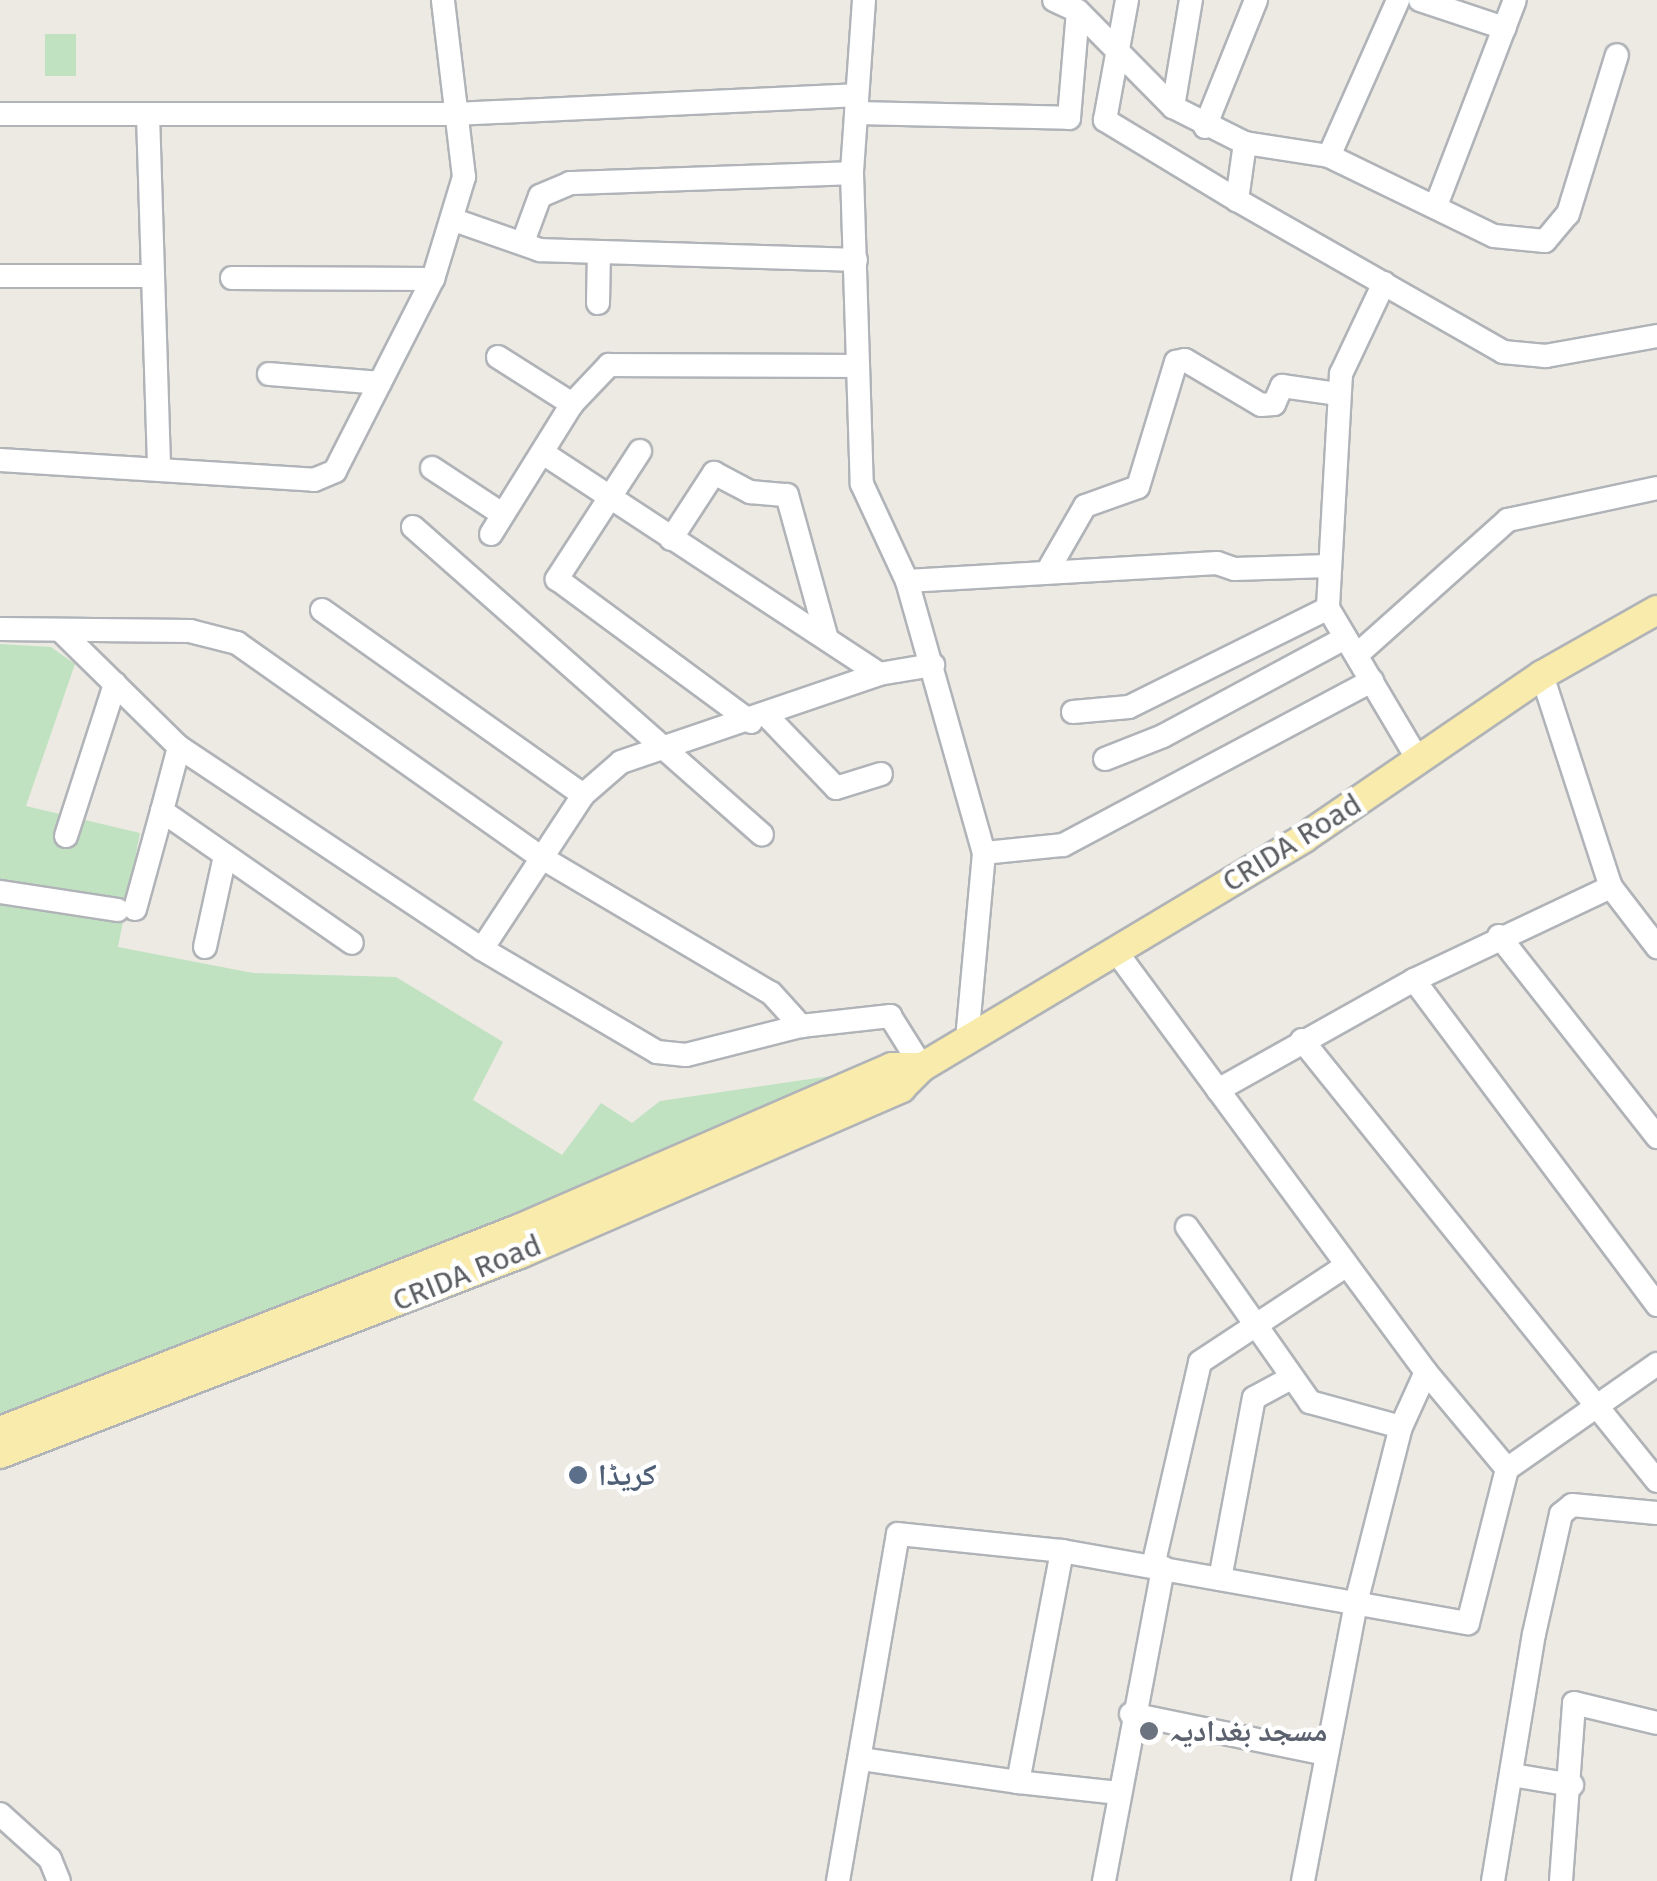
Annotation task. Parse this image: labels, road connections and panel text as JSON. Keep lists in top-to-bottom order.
{
  "streets": {
    "main road": ["CRIDA Road"]
  },
  "places": ["کریڈا", "مسجد بغدادیہ"]
}
